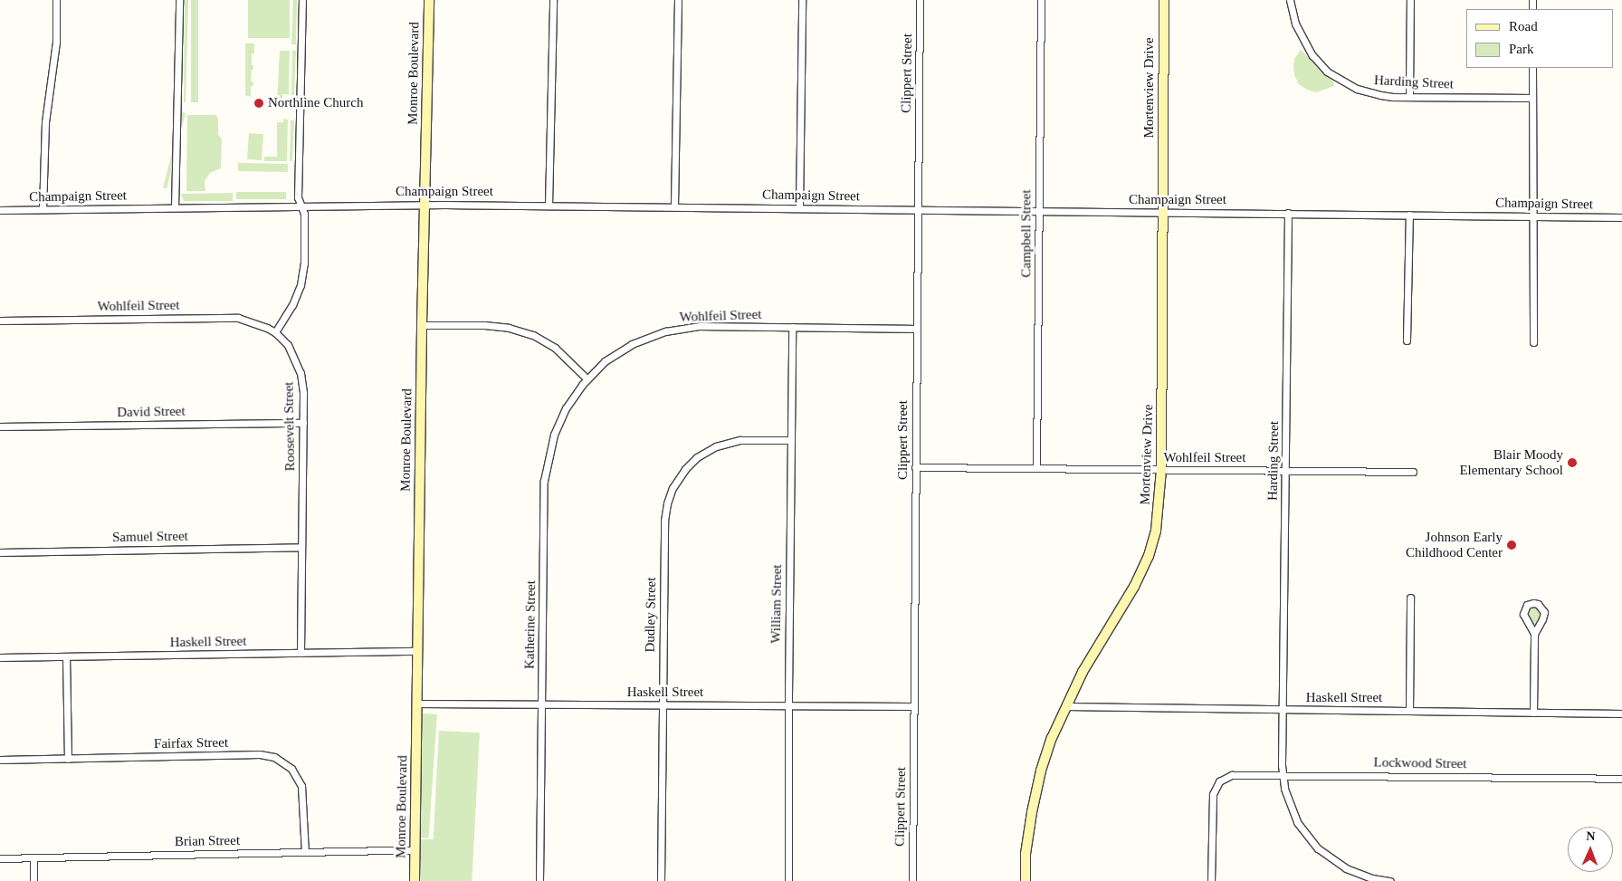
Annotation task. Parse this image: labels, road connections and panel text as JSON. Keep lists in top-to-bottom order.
{
  "streets": {
    "street": [
      "Monroe Boulevard",
      "Clippert Street",
      "Harding Street",
      "Mortenview Drive",
      "Champaign Street",
      "Campbell Street",
      "Wohlfeil Street",
      "David Street",
      "Roosevelt Street",
      "Samuel Street",
      "William Street",
      "Dudley Street",
      "Katherine Street",
      "Haskell Street",
      "Fairfax Street",
      "Lockwood Street",
      "Brian Street"
    ]
  },
  "crossings": [
    ["Monroe Boulevard", "Champaign Street"],
    ["Monroe Boulevard", "Haskell Street"],
    ["Monroe Boulevard", "Brian Street"],
    ["Clippert Street", "Champaign Street"],
    ["Clippert Street", "Wohlfeil Street"],
    ["Clippert Street", "Haskell Street"],
    ["Harding Street", "Champaign Street"],
    ["Harding Street", "Wohlfeil Street"],
    ["Harding Street", "Haskell Street"],
    ["Harding Street", "Lockwood Street"],
    ["Mortenview Drive", "Champaign Street"],
    ["Mortenview Drive", "Wohlfeil Street"],
    ["Mortenview Drive", "Haskell Street"],
    ["Champaign Street", "Campbell Street"],
    ["Campbell Street", "Wohlfeil Street"],
    ["Wohlfeil Street", "Roosevelt Street"],
    ["Wohlfeil Street", "William Street"],
    ["Wohlfeil Street", "Katherine Street"],
    ["David Street", "Roosevelt Street"],
    ["Roosevelt Street", "Samuel Street"],
    ["Roosevelt Street", "Haskell Street"],
    ["William Street", "Dudley Street"],
    ["William Street", "Haskell Street"],
    ["Dudley Street", "Haskell Street"],
    ["Katherine Street", "Haskell Street"],
    ["Fairfax Street", "Brian Street"]
  ],
  "places": ["Northline Church", "Blair Moody Elementary School", "Johnson Early Childhood Center"],
  "legend": ["Road", "Park"],
  "north": "top"
}
